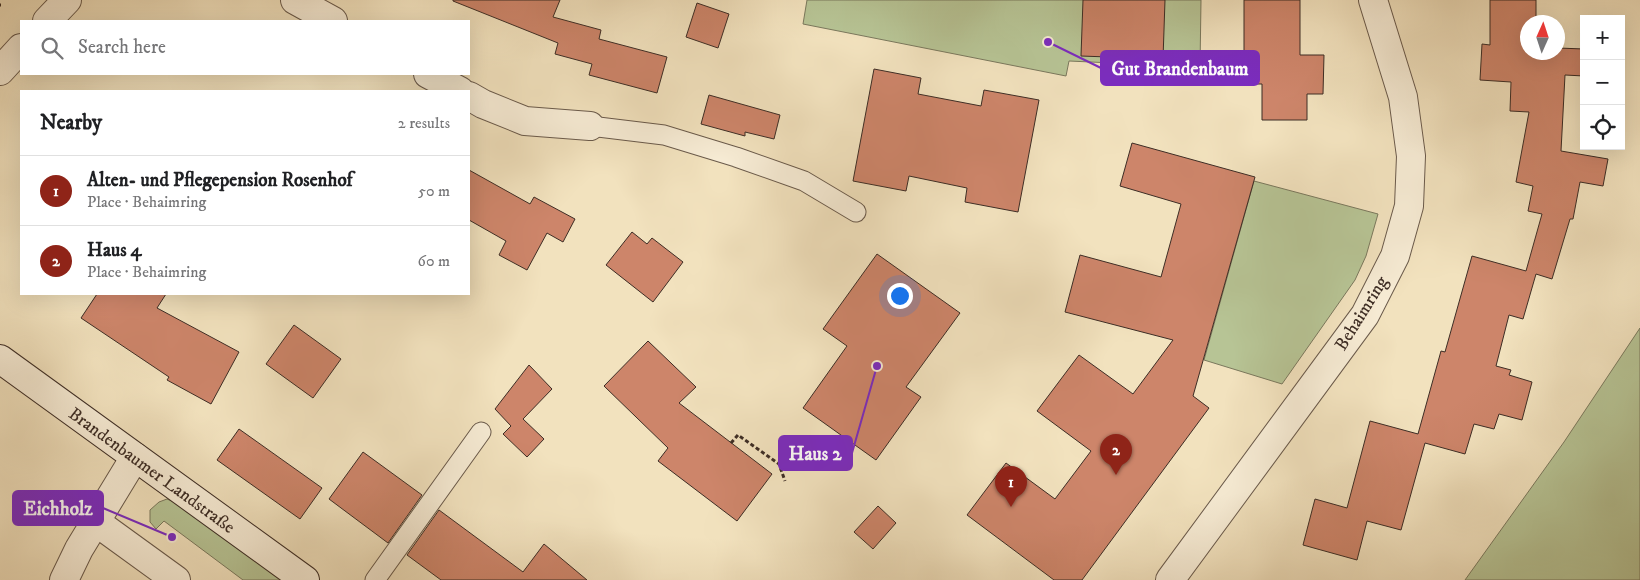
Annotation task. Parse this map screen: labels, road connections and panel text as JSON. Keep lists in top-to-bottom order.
{
  "streets": {
    "street": ["Behaimring", "Brandenbaumer Landstraße"]
  },
  "places": ["Gut Brandenbaum", "Haus 2", "Eichholz"],
  "north": "top",
  "page": {
    "map_buttons": ["+", "−"],
    "search": "Search here",
    "heading": ["Nearby", "2 results"],
    "list": [
      {
        "mark": "1",
        "name": "Alten- und Pflegepension Rosenhof",
        "note": "Place · Behaimring",
        "value": "50 m"
      },
      {
        "mark": "2",
        "name": "Haus 4",
        "note": "Place · Behaimring",
        "value": "60 m"
      }
    ],
    "pins": ["2", "1"]
  }
}
